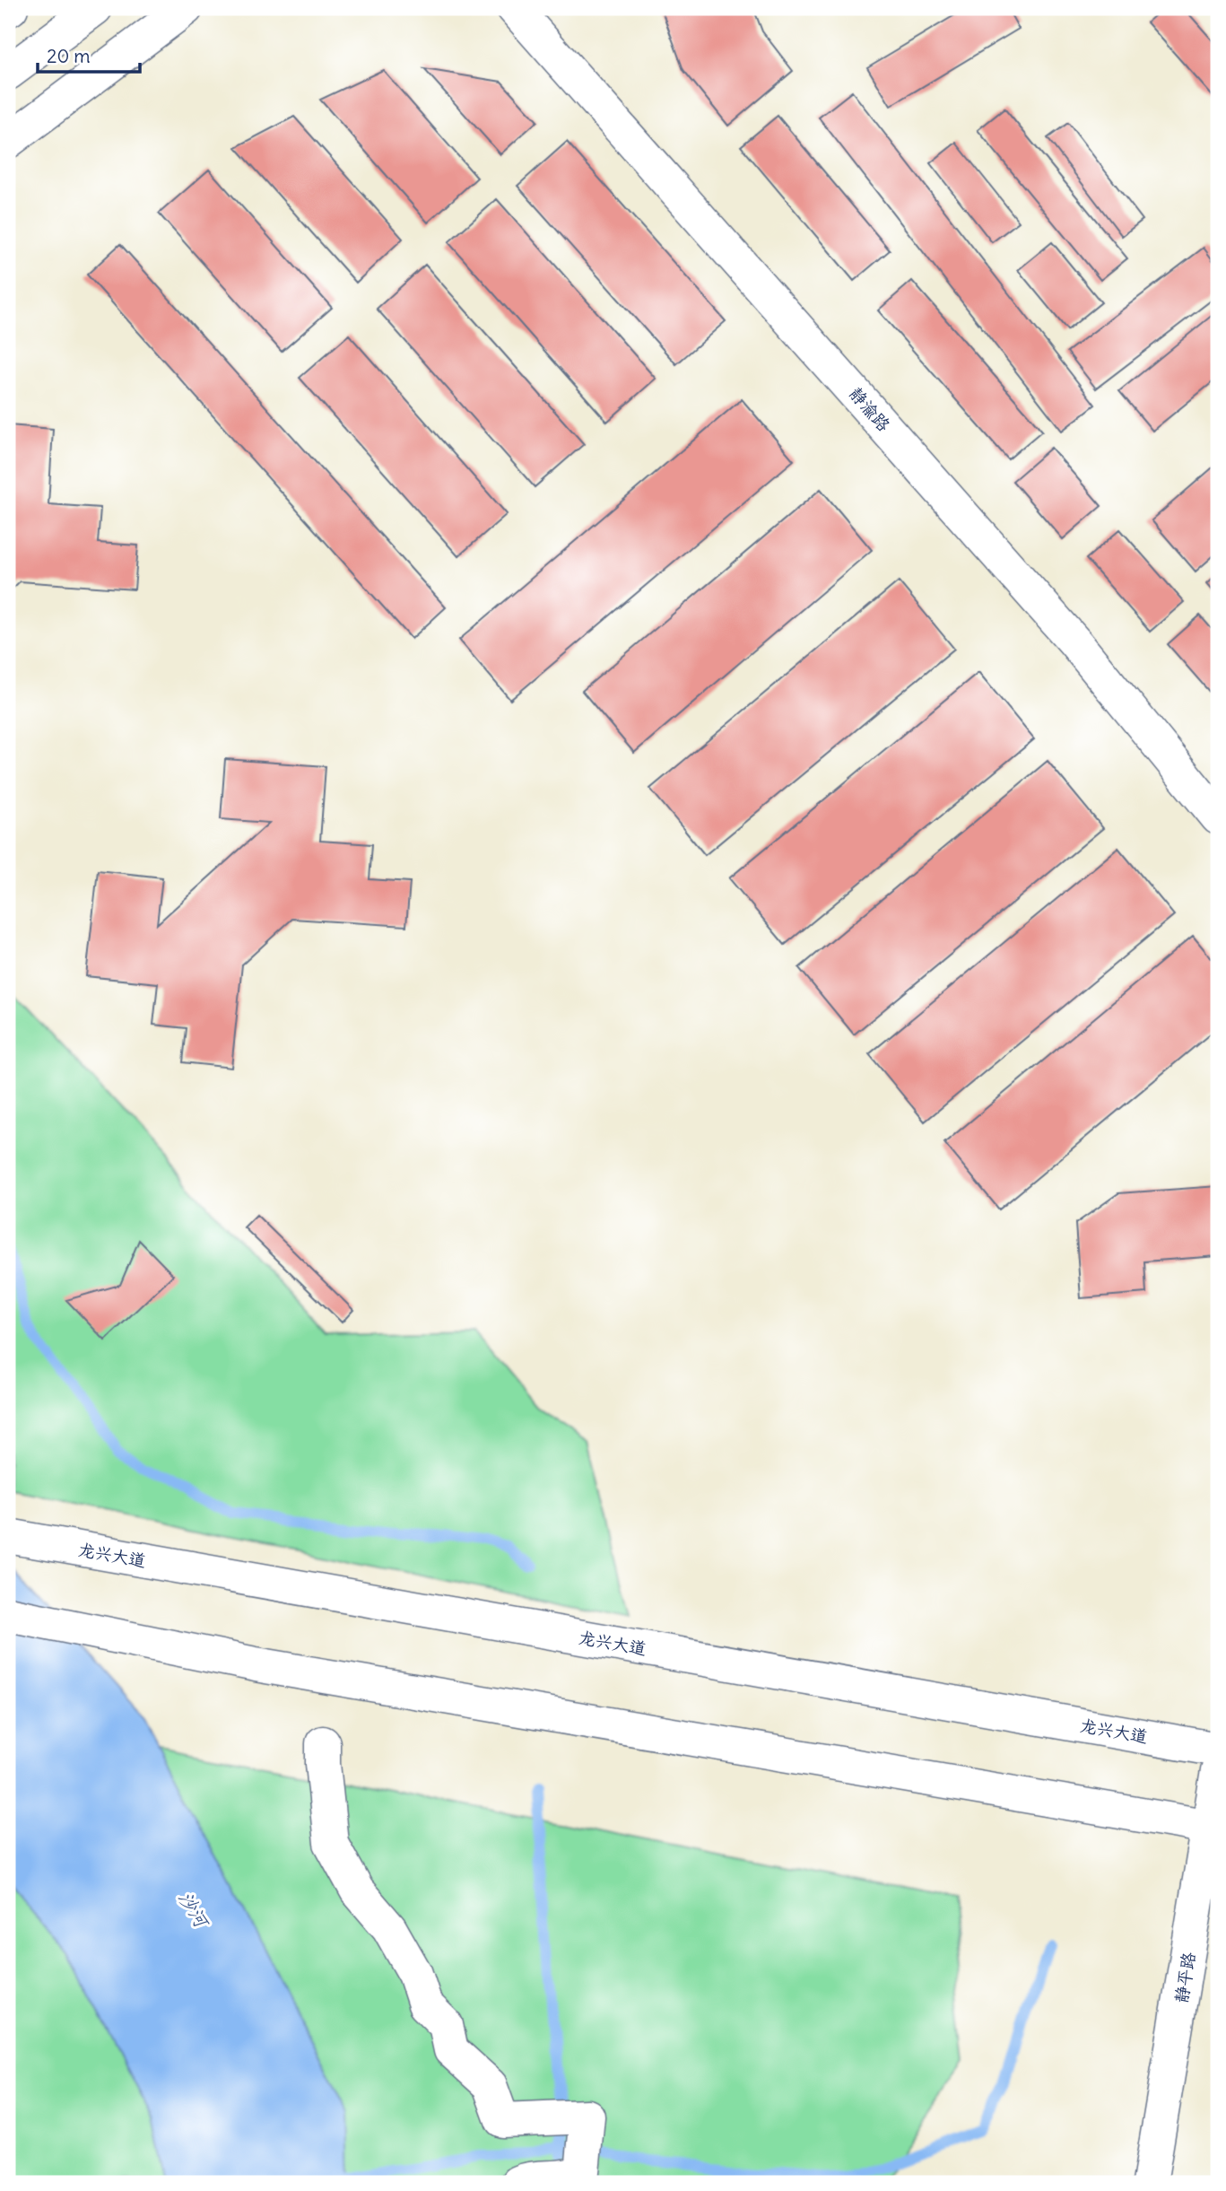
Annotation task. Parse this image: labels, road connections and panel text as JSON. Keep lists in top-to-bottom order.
{
  "streets": {
    "main road": ["静渝路", "龙兴大道", "静平路"]
  },
  "water": ["沙河"],
  "scale_bar": "20 m"
}
